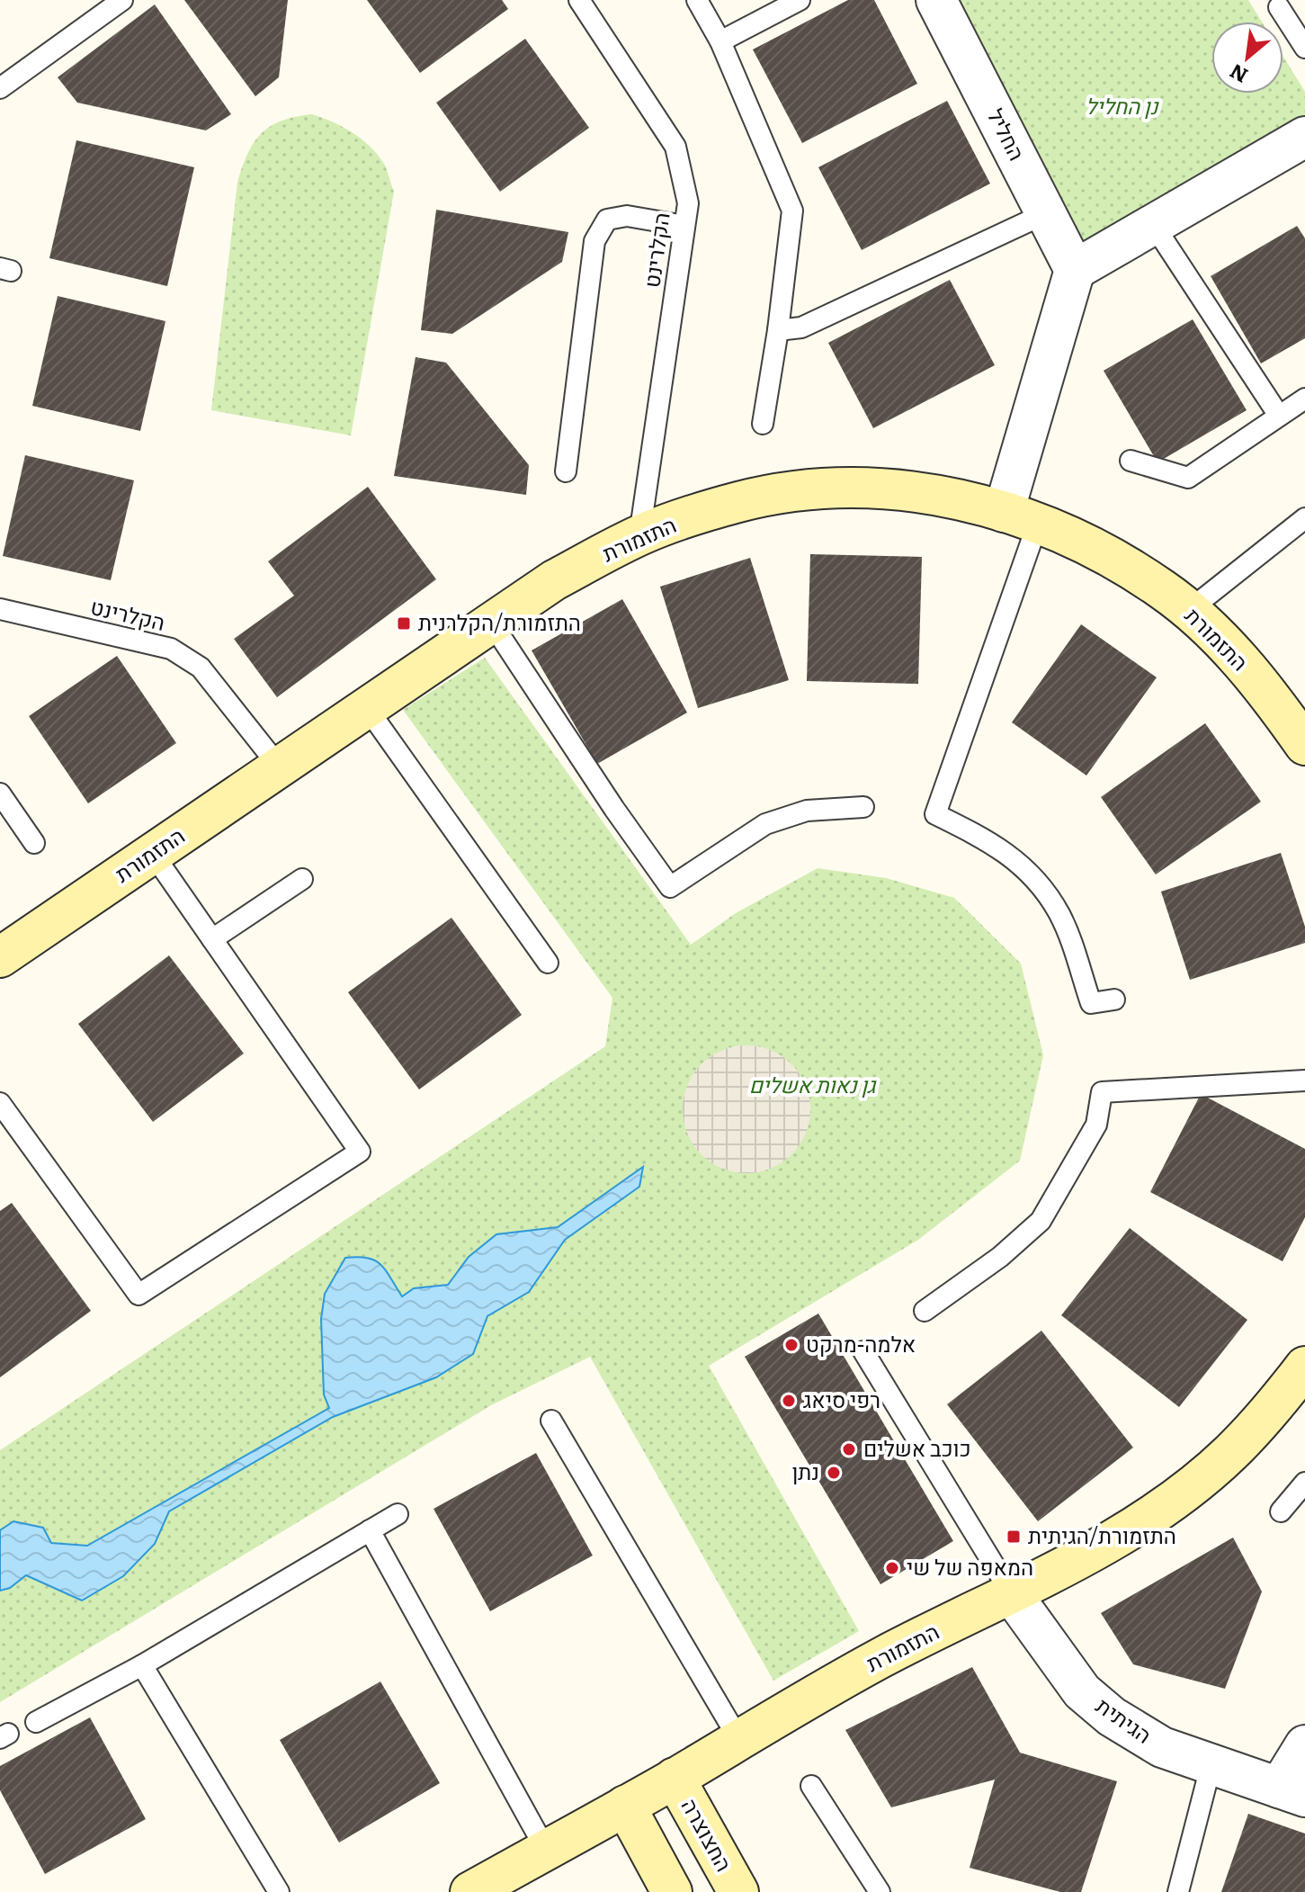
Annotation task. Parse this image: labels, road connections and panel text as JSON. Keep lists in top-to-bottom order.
{
  "streets": {
    "street": [
      "החליל",
      "התזמורת",
      "הגיתית",
      "החצוצרה"
    ],
    "lane": ["הקלרינט"]
  },
  "crossings": [
    ["הקלרינט", "התזמורת"],
    ["התזמורת", "הגיתית"],
    ["התזמורת", "החצוצרה"]
  ],
  "parks": ["נן החליל", "גן נאות אשלים"],
  "places": {
    "transit": ["התזמורת/הקלרנית", "התזמורת/הגיתית"],
    "other": [
      "אלמה-מרקט",
      "רפי סיאג",
      "כוכב אשלים",
      "נתן",
      "המאפה של שי"
    ]
  },
  "north": "bottom left"
}
